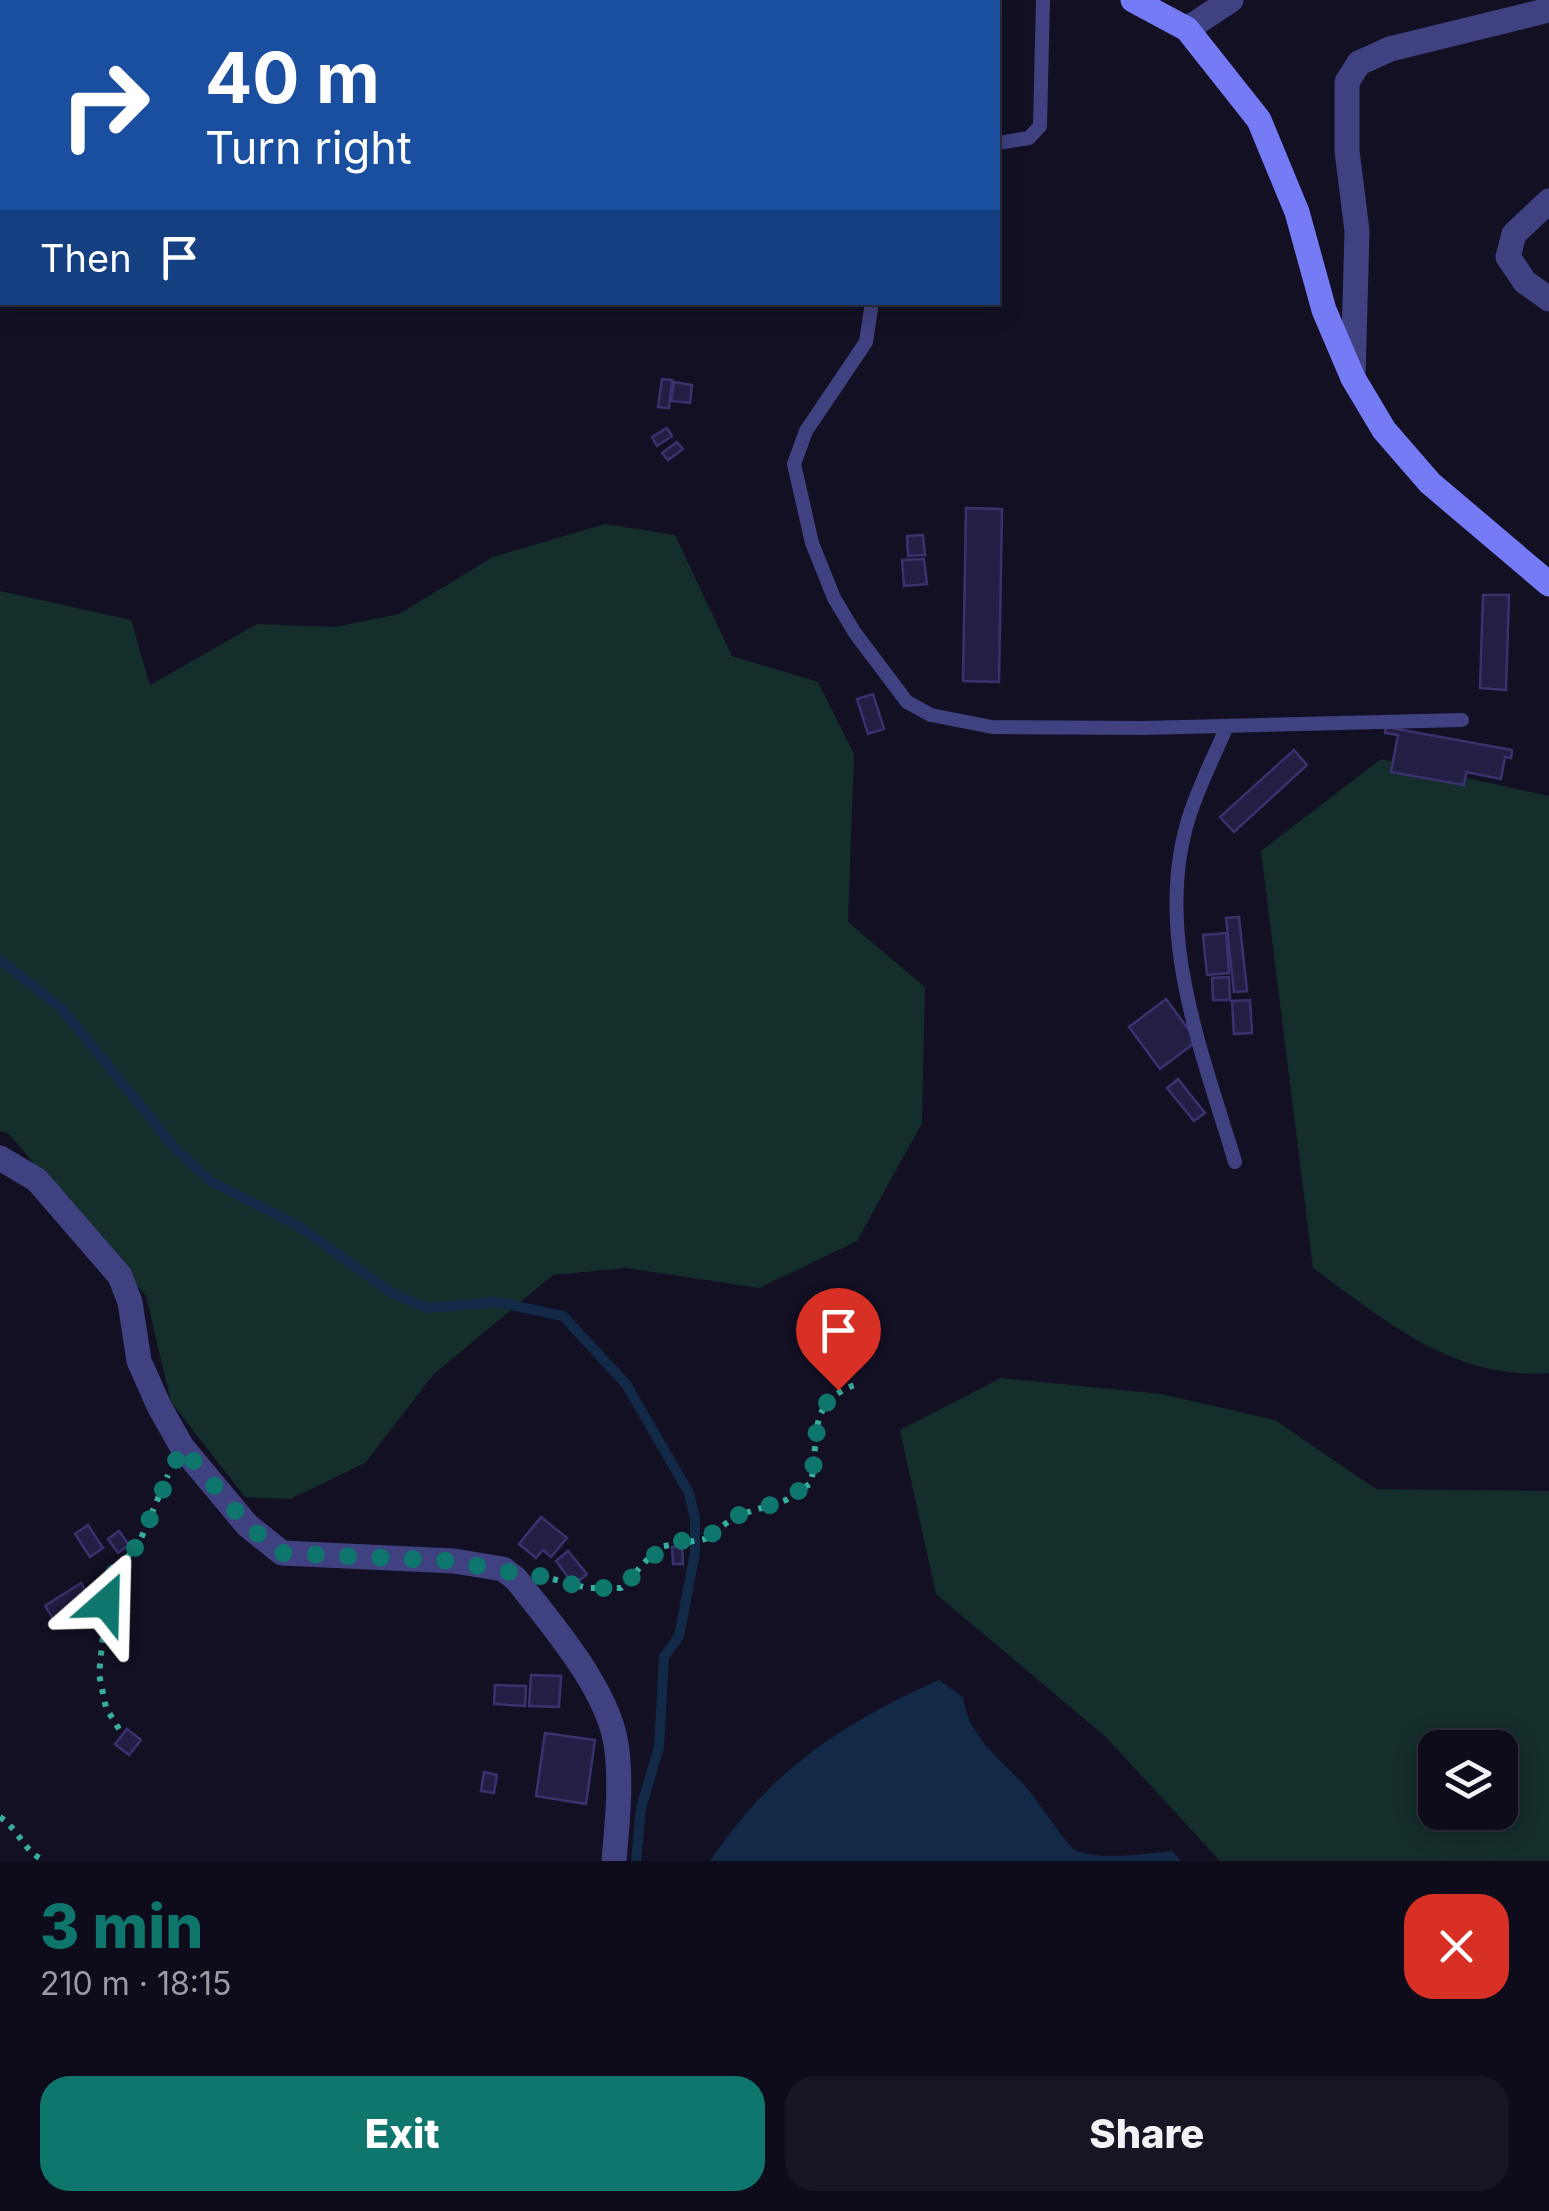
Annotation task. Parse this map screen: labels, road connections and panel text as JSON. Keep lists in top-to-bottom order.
{
  "page": {
    "turn": ["40 m", "Turn right"],
    "then": "Then",
    "heading": ["3 min", "210 m · 18:15"],
    "buttons": ["Exit", "Share"]
  }
}
